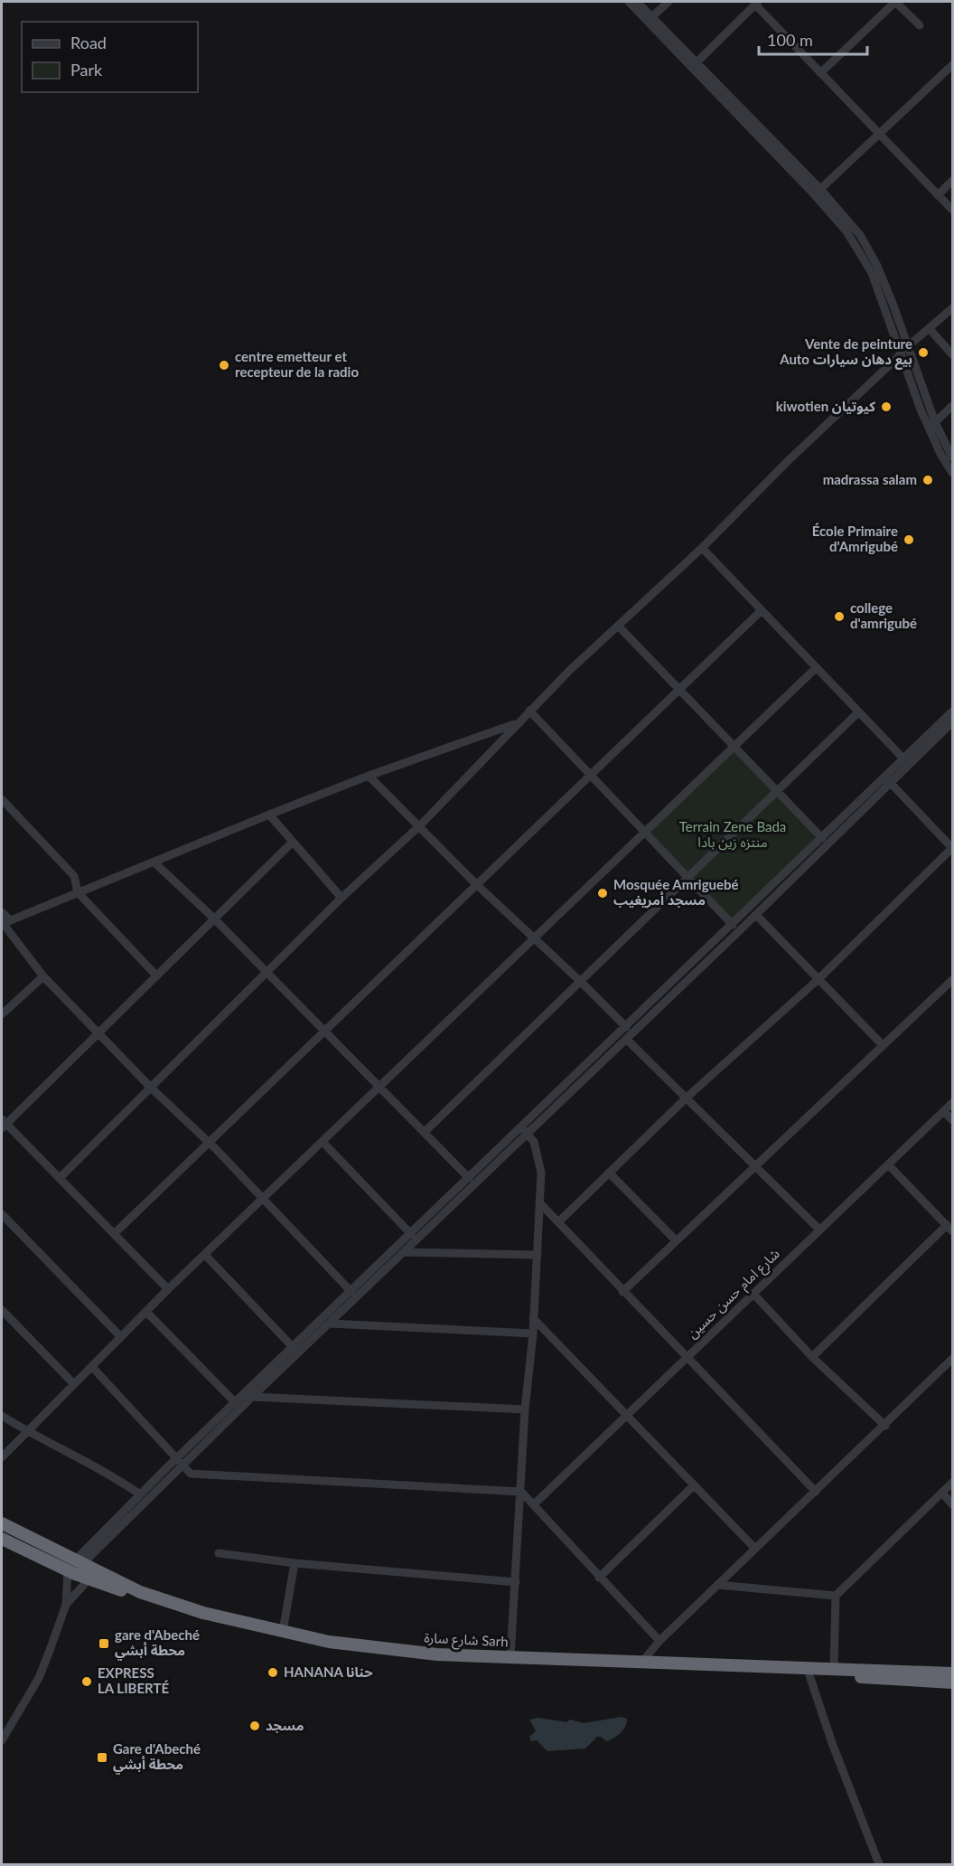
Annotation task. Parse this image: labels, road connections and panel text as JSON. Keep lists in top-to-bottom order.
{
  "streets": {
    "highway": ["شارع سارة Sarh"],
    "street": ["شارع امام حسن حسين"]
  },
  "parks": ["Terrain Zene Bada منتزه زين بادا"],
  "places": {
    "other": [
      "Vente de peinture Auto بيع دهان سيارات",
      "centre emetteur et recepteur de la radio",
      "kiwotien كيوتيان",
      "madrassa salam",
      "École Primaire d'Amrigubé",
      "college d'amrigubé",
      "Mosquée Amriguebé مسجد أمريغيب",
      "HANANA حنانا",
      "EXPRESS LA LIBERTÉ",
      "مسجد"
    ],
    "transit": ["gare d'Abeché محطة أبشي", "Gare d'Abeché محطة أبشي"]
  },
  "legend": ["Road", "Park"],
  "scale_bar": "100 m"
}
